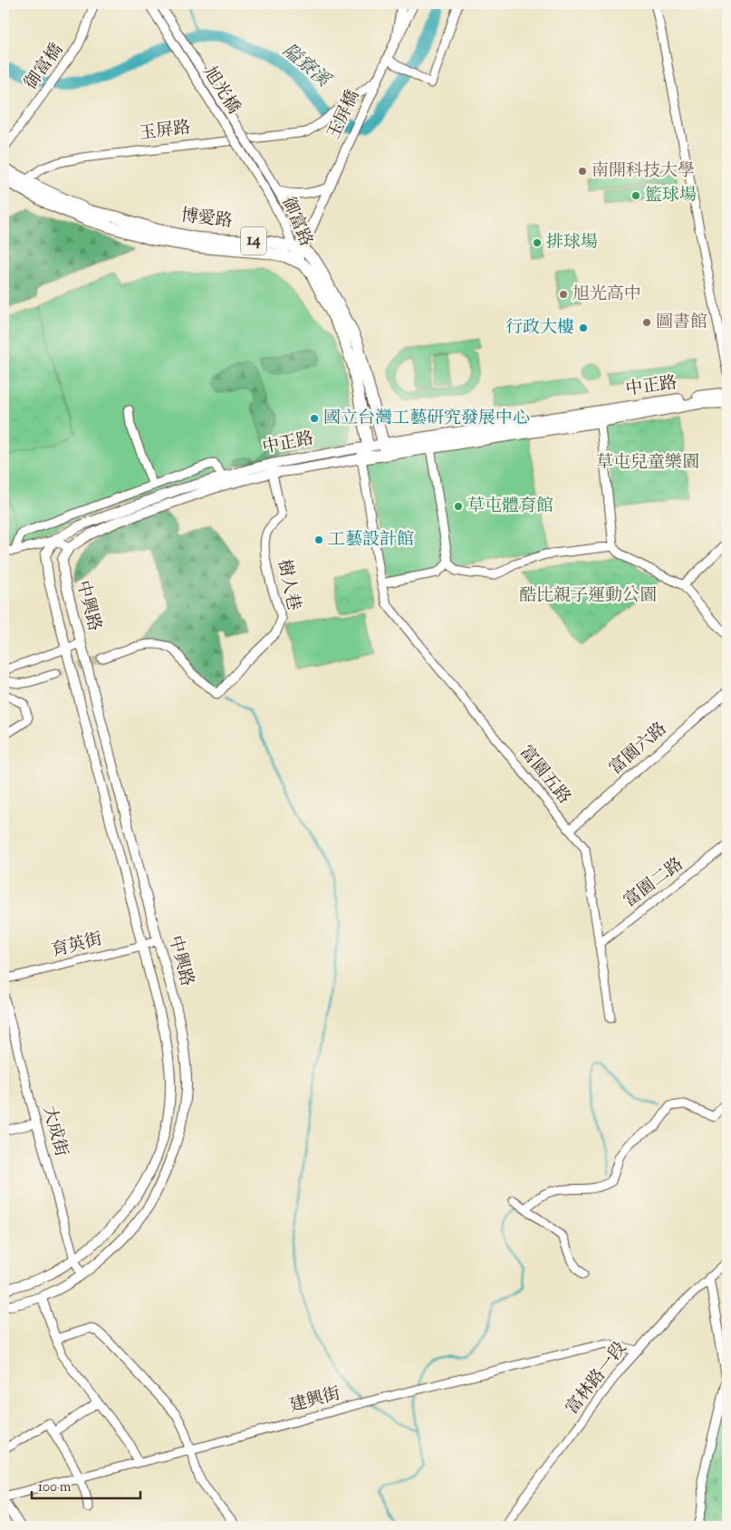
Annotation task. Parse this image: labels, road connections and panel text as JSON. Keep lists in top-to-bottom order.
{
  "streets": {
    "main road": ["博愛路", "14", "中正路"],
    "street": [
      "御富橋",
      "旭光橋",
      "玉屏橋",
      "玉屏路",
      "御富路",
      "樹人巷",
      "中興路",
      "富園六路",
      "富園五路",
      "富園二路",
      "育英街",
      "大成街",
      "富林路一段",
      "建興街"
    ]
  },
  "crossings": [
    ["旭光橋", "御富路"],
    ["玉屏橋", "玉屏路"],
    ["玉屏路", "博愛路"],
    ["博愛路", "御富路"],
    ["博愛路", "中正路"],
    ["中正路", "樹人巷"],
    ["中正路", "中興路"],
    ["中正路", "富園五路"],
    ["中興路", "育英街"],
    ["中興路", "大成街"],
    ["富園六路", "富園五路"],
    ["富園五路", "富園二路"],
    ["富林路一段", "建興街"]
  ],
  "water": ["隘寮溪"],
  "parks": ["草屯兒童樂園", "酷比親子運動公園"],
  "places": [
    "南開科技大學",
    "籃球場",
    "排球場",
    "旭光高中",
    "圖書館",
    "行政大樓",
    "國立台灣工藝研究發展中心",
    "草屯體育館",
    "工藝設計館"
  ],
  "scale_bar": "100 m"
}
